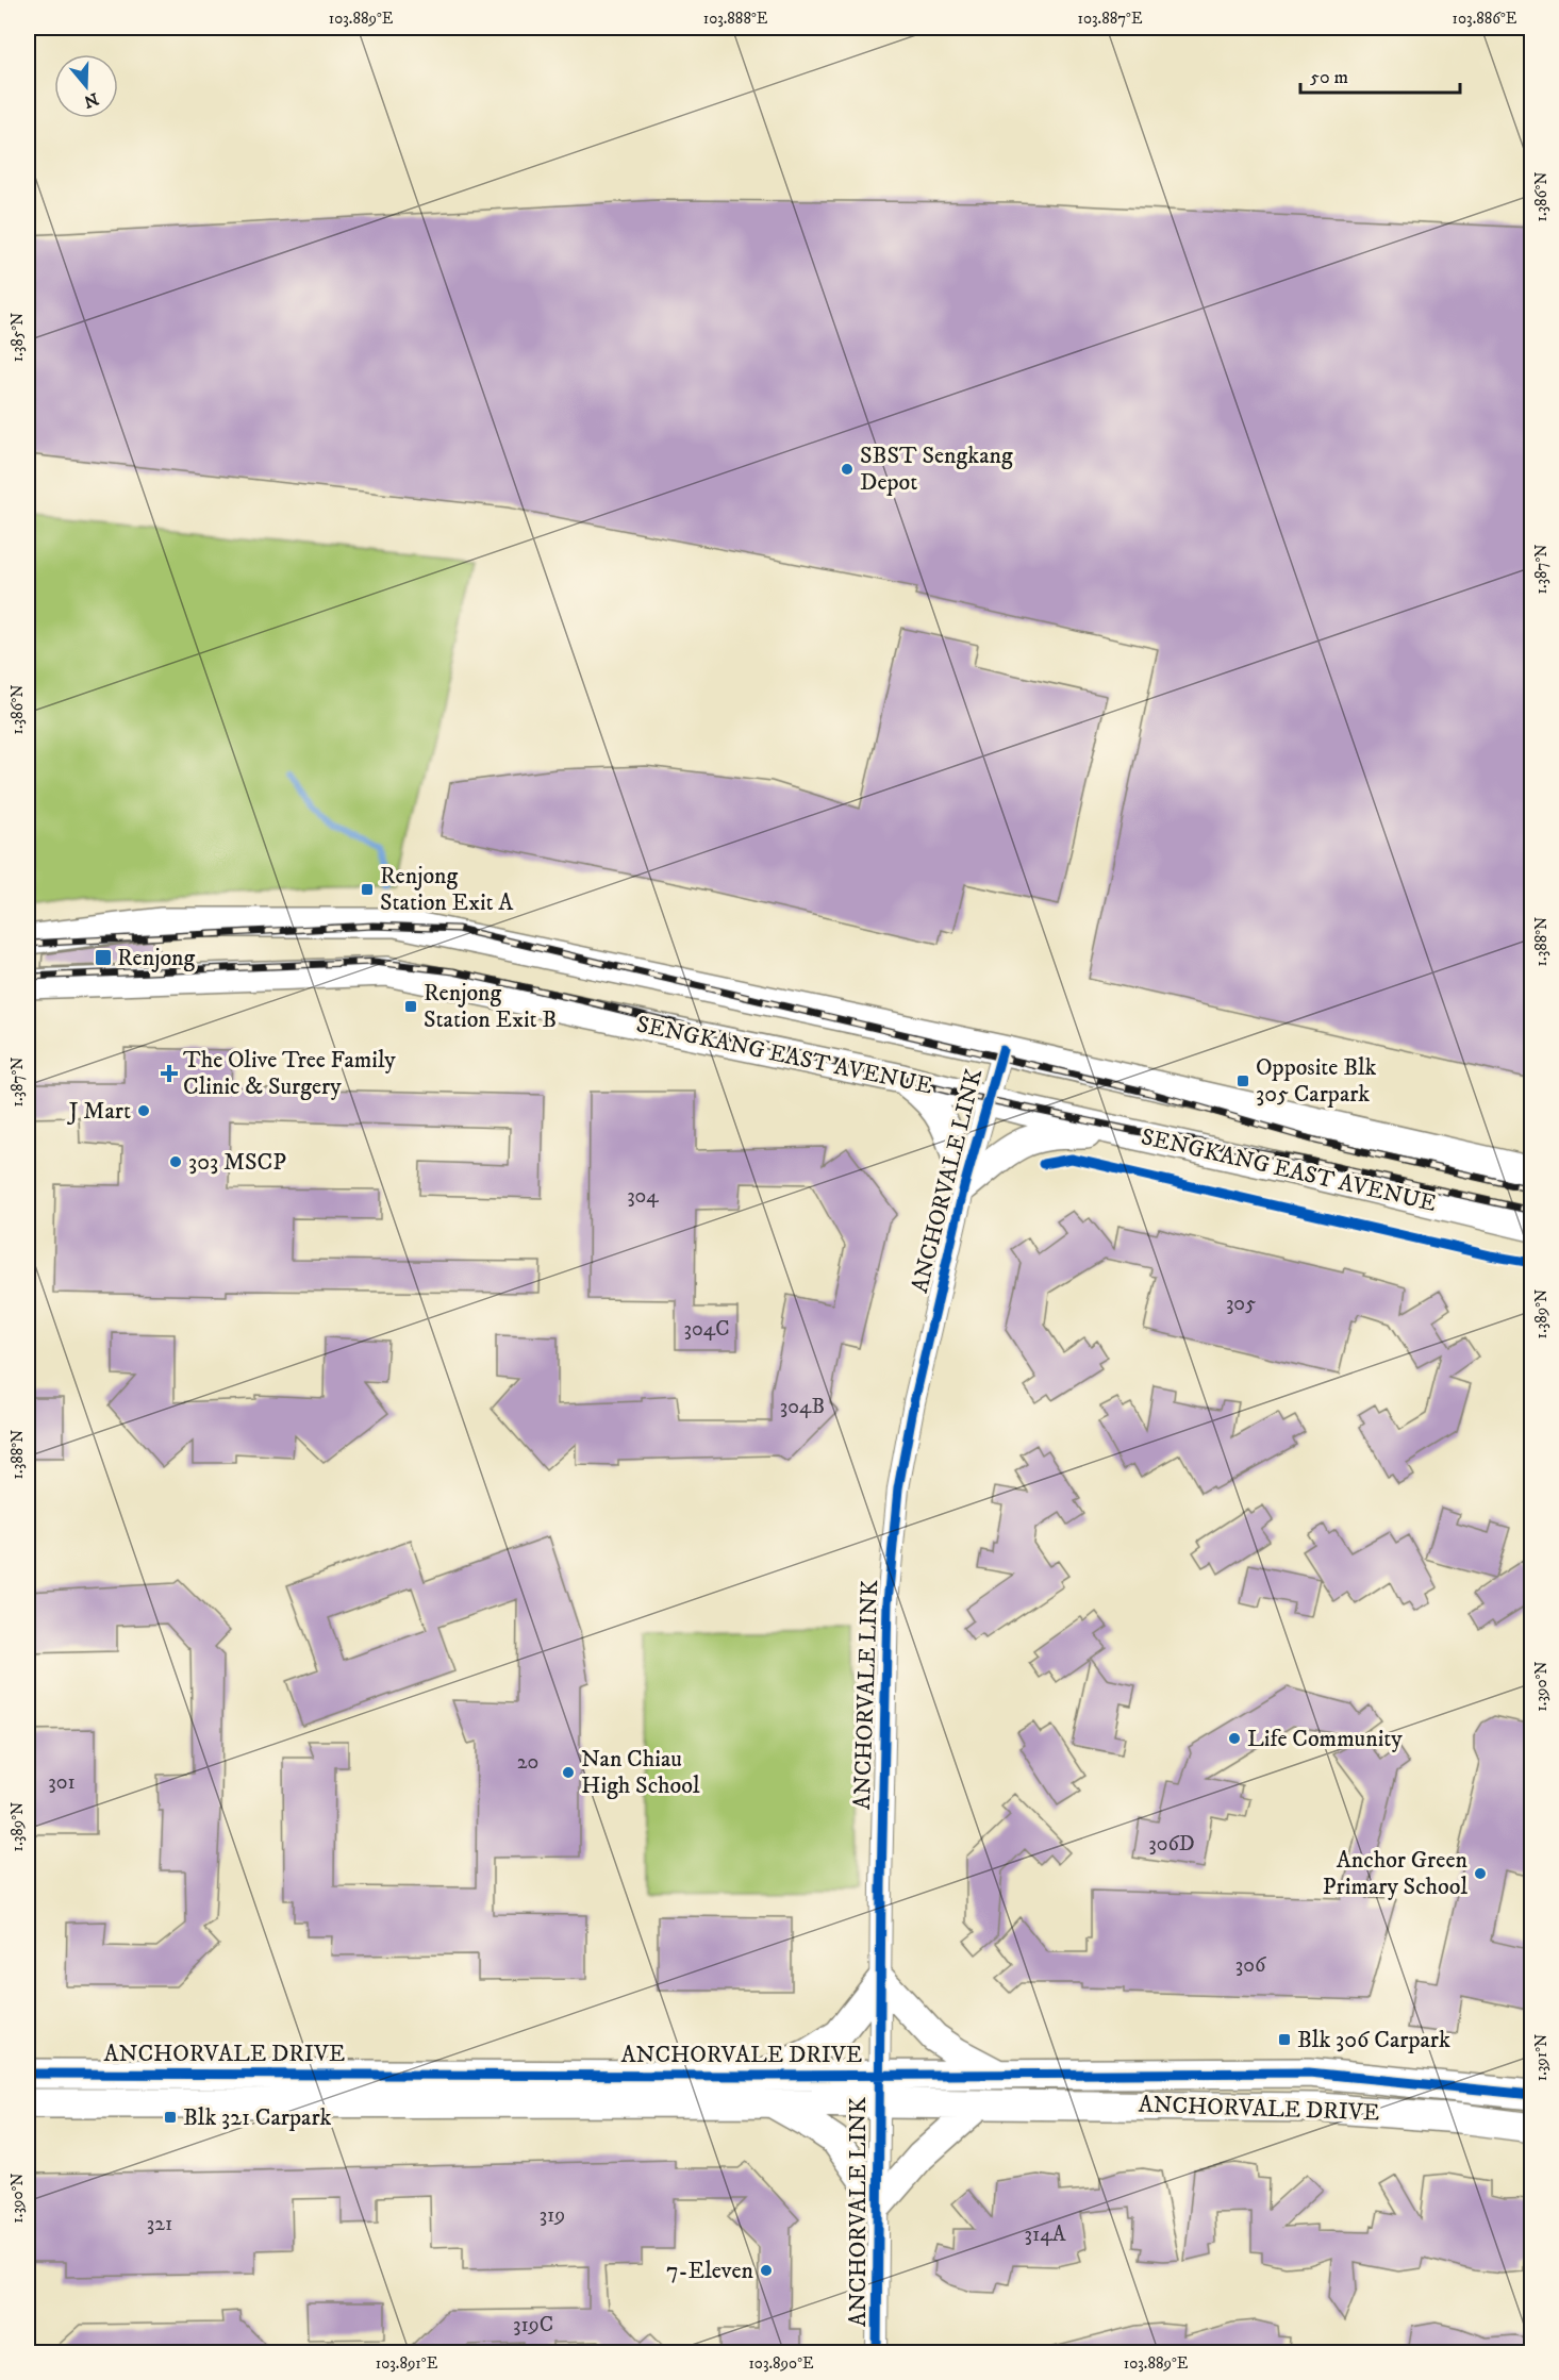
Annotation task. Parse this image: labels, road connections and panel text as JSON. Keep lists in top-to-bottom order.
{
  "streets": {
    "street": ["SENGKANG EAST AVENUE", "ANCHORVALE LINK", "ANCHORVALE DRIVE"]
  },
  "crossings": [
    ["SENGKANG EAST AVENUE", "ANCHORVALE LINK"],
    ["ANCHORVALE LINK", "ANCHORVALE DRIVE"]
  ],
  "places": {
    "other": [
      "SBST Sengkang Depot",
      "J Mart",
      "303 MSCP",
      "Life Community",
      "Nan Chiau High School",
      "Anchor Green Primary School",
      "7-Eleven"
    ],
    "transit": [
      "Renjong Station Exit A",
      "Renjong",
      "Renjong Station Exit B",
      "Opposite Blk 305 Carpark",
      "Blk 306 Carpark",
      "Blk 321 Carpark"
    ],
    "health": ["The Olive Tree Family Clinic & Surgery"]
  },
  "house_numbers": [
    "304",
    "305",
    "304C",
    "304B",
    "20",
    "301",
    "306D",
    "306",
    "319",
    "321",
    "314A",
    "319C"
  ],
  "scale_bar": "50 m",
  "north": "bottom",
  "coordinates": [
    "103.889°E",
    "103.888°E",
    "103.887°E",
    "103.886°E",
    "1.386°N",
    "1.385°N",
    "1.387°N",
    "1.388°N",
    "1.389°N",
    "1.390°N",
    "1.391°N",
    "103.891°E",
    "103.890°E"
  ]
}
